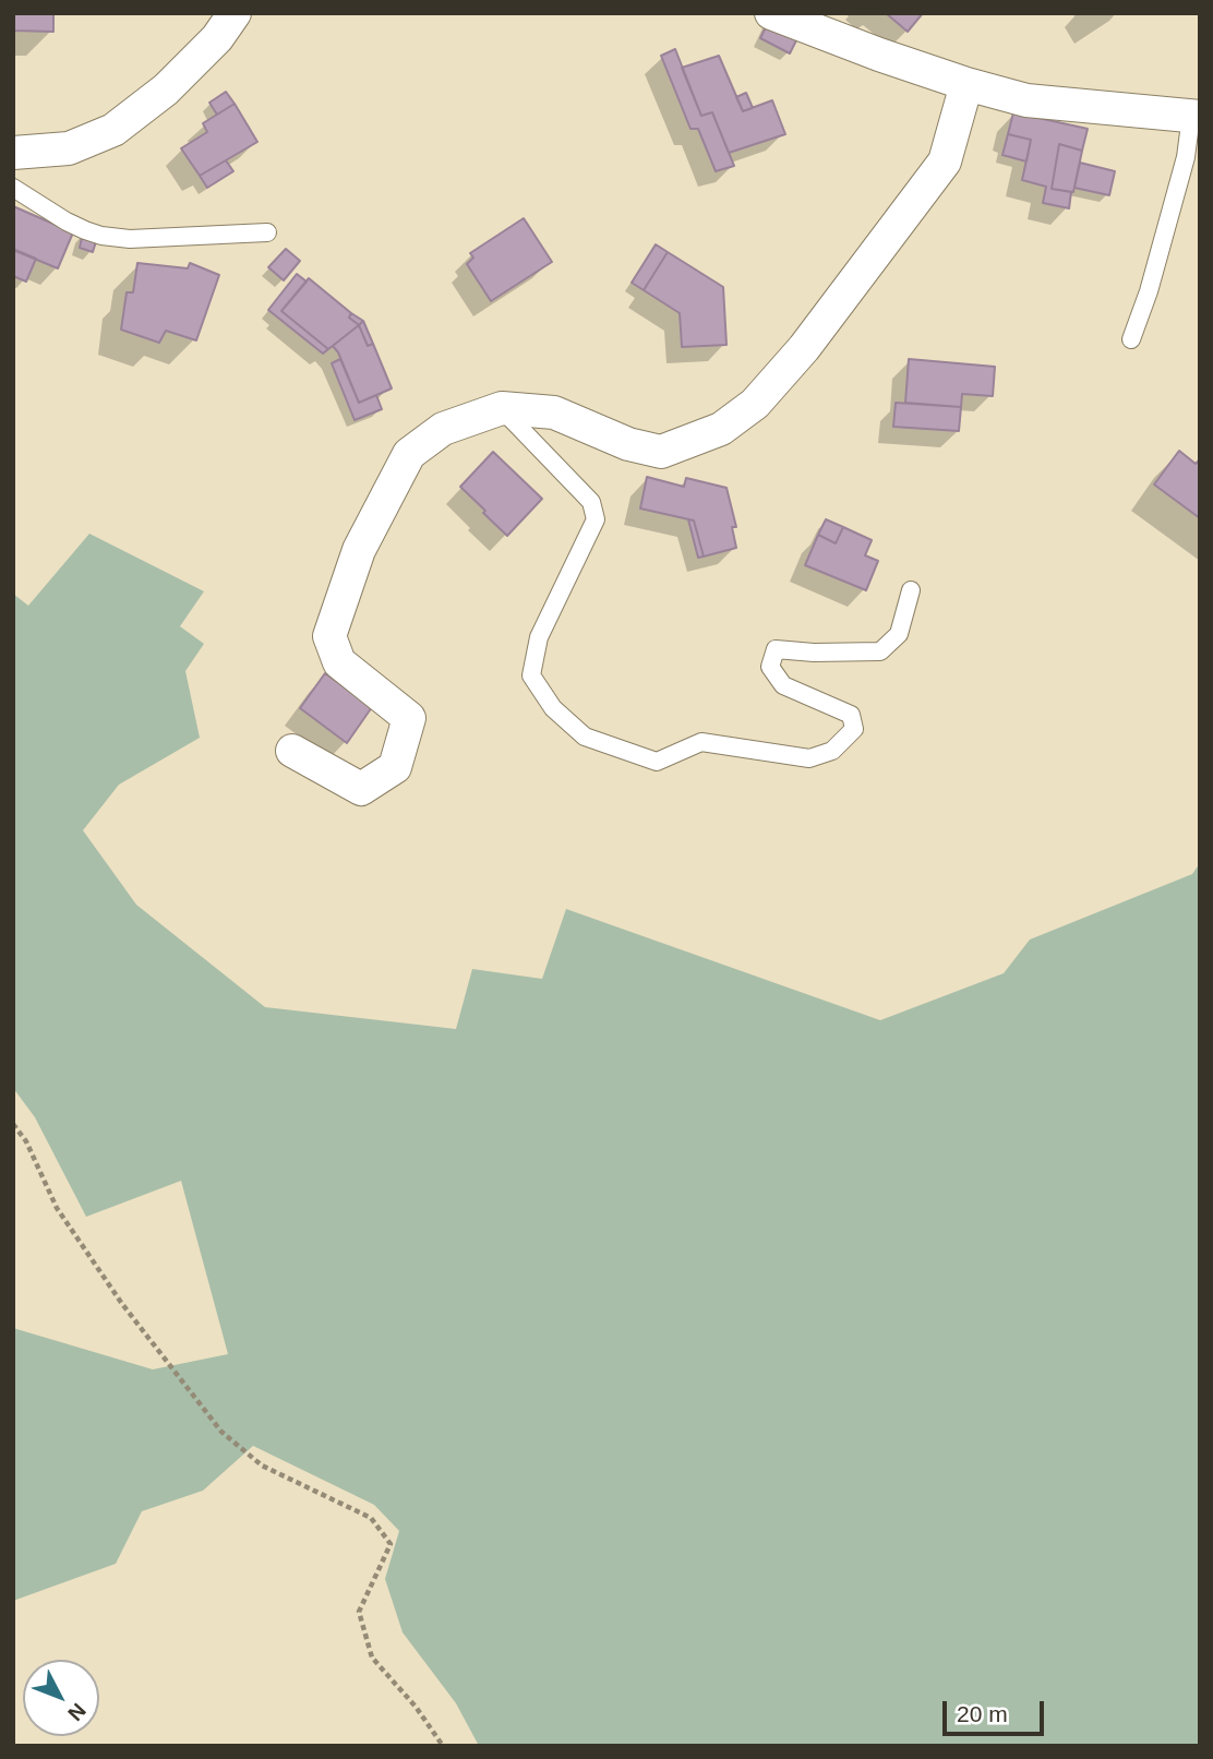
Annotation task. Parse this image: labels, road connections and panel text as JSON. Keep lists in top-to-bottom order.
{
  "scale_bar": "20 m",
  "north": "bottom right"
}
